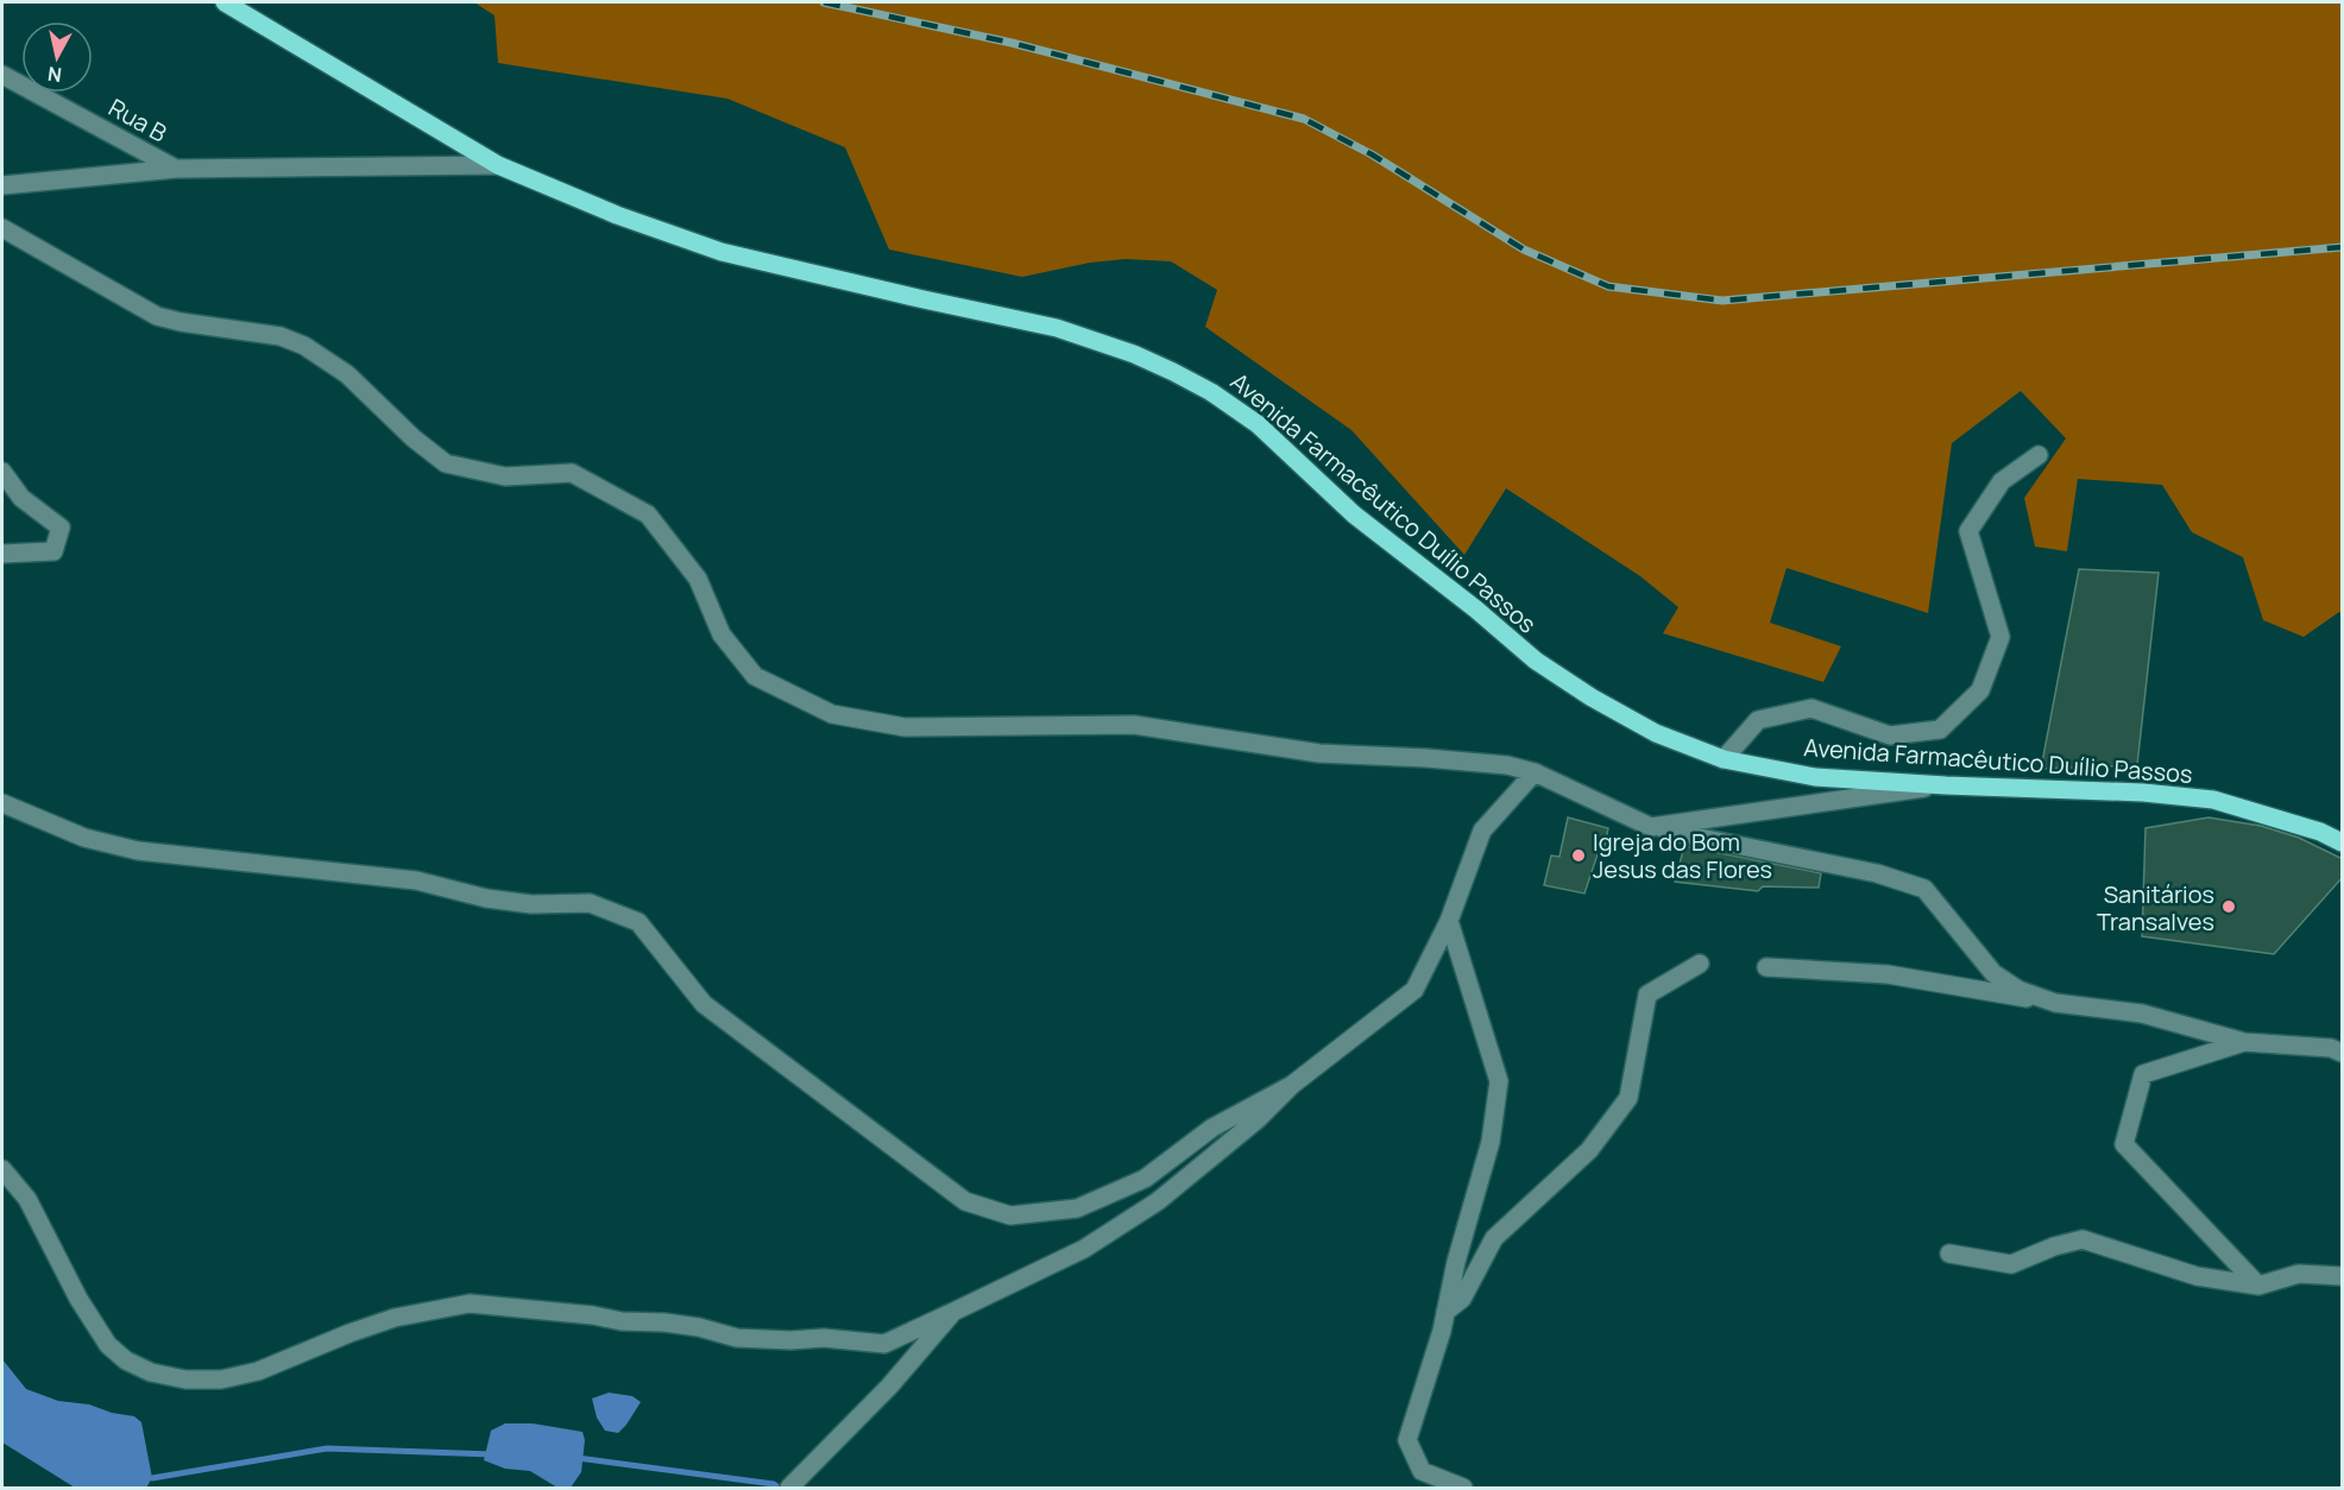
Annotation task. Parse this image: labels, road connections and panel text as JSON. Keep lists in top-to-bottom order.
{
  "streets": {
    "main road": ["Avenida Farmacêutico Duílio Passos"],
    "street": ["Rua B"]
  },
  "places": ["Igreja do Bom Jesus das Flores", "Sanitários Transalves"],
  "north": "bottom"
}
